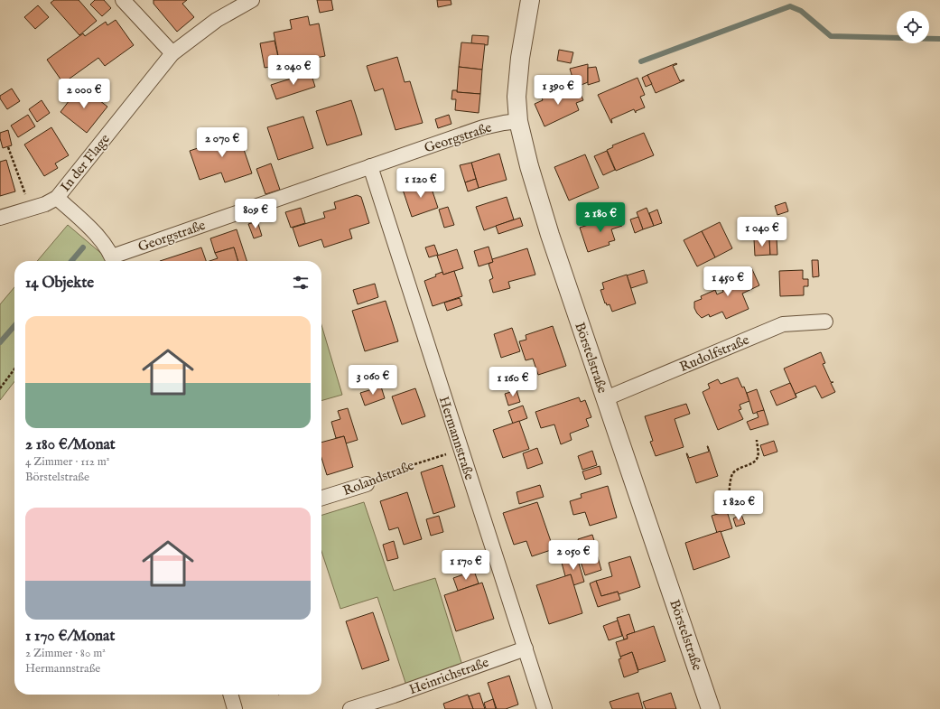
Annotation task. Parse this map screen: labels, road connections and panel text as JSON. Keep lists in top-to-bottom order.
{
  "streets": {
    "street": [
      "Georgstraße",
      "In der Flage",
      "Rudolfstraße",
      "Börstelstraße",
      "Hermannstraße",
      "Rolandstraße",
      "Heinrichstraße"
    ]
  },
  "crossings": [
    ["Georgstraße", "Börstelstraße"],
    ["Georgstraße", "Hermannstraße"],
    ["Rudolfstraße", "Börstelstraße"],
    ["Hermannstraße", "Rolandstraße"],
    ["Hermannstraße", "Heinrichstraße"]
  ],
  "page": {
    "price": [
      "2 040 €",
      "1 390 €",
      "2 000 €",
      "2 070 €",
      "1 120 €",
      "809 €",
      "2 180 €",
      "1 040 €",
      "1 450 €",
      "3 060 €",
      "1 160 €",
      "1 820 €",
      "2 050 €",
      "1 170 €"
    ],
    "heading": "14 Objekte",
    "list": [
      {
        "name": "2 180 €/Monat",
        "note": "4 Zimmer · 112 m² · Börstelstraße"
      },
      {
        "name": "1 170 €/Monat",
        "note": "2 Zimmer · 80 m² · Hermannstraße"
      }
    ]
  }
}
